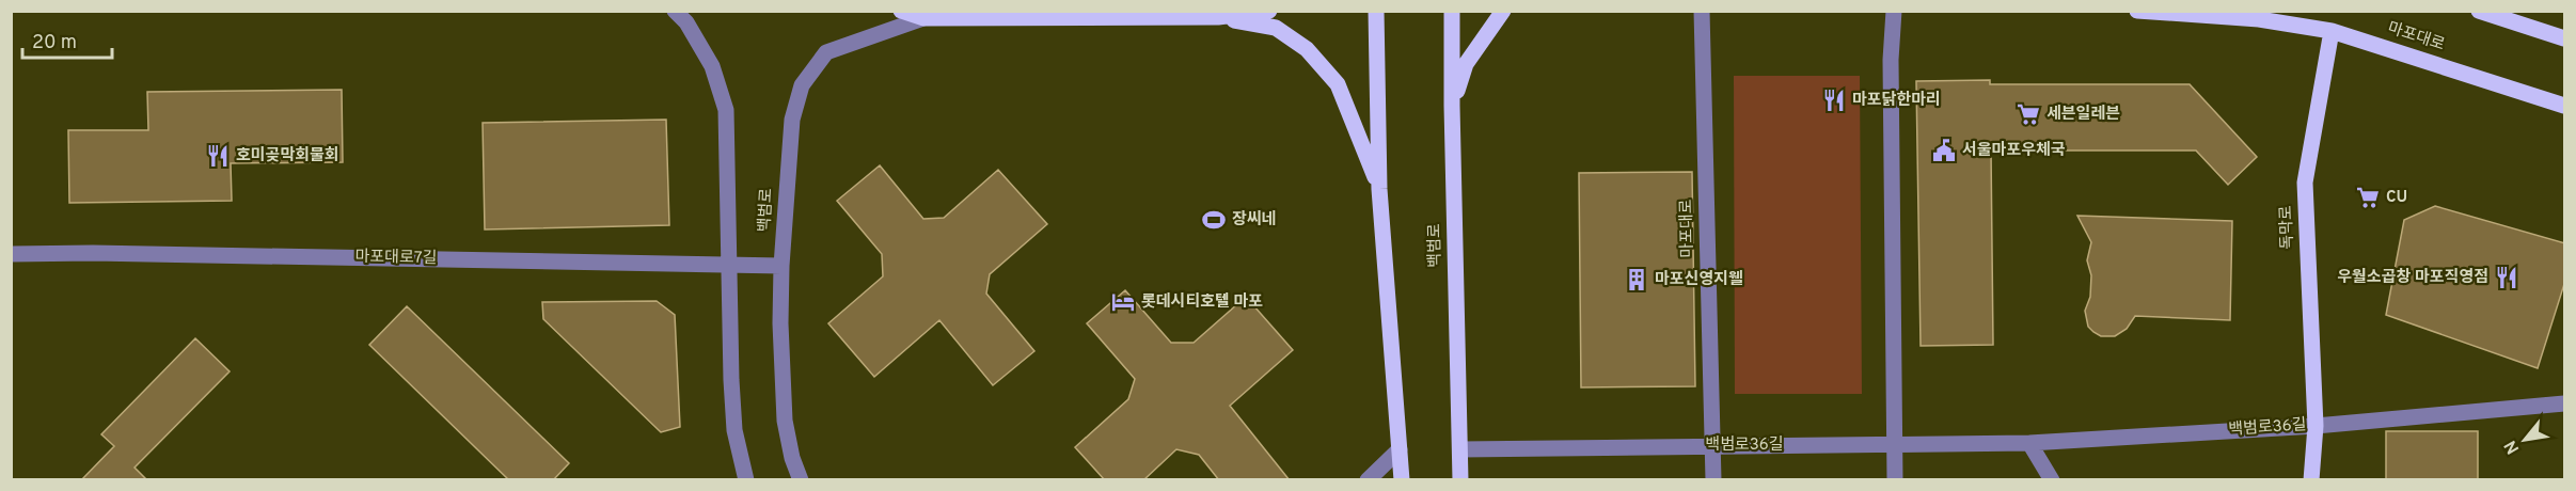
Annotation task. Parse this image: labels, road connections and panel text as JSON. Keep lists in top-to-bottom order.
{
  "streets": {
    "main road": ["마포대로", "백범로", "독막로"],
    "street": ["마포대로7길", "백범로36길"]
  },
  "crossings": [
    ["마포대로", "독막로"],
    ["마포대로", "백범로36길"],
    ["백범로", "마포대로7길"],
    ["백범로", "백범로36길"],
    ["독막로", "백범로36길"]
  ],
  "places": {
    "restaurant": ["마포닭한마리", "호미곶막회물회", "우월소곱창 마포직영점"],
    "supermarket": ["세븐일레븐", "CU"],
    "public building": ["서울마포우체국"],
    "sports": ["장씨네"],
    "building": ["마포신영지웰"],
    "hotel": ["롯데시티호텔 마포"]
  },
  "scale_bar": "20 m",
  "north": "bottom left"
}
